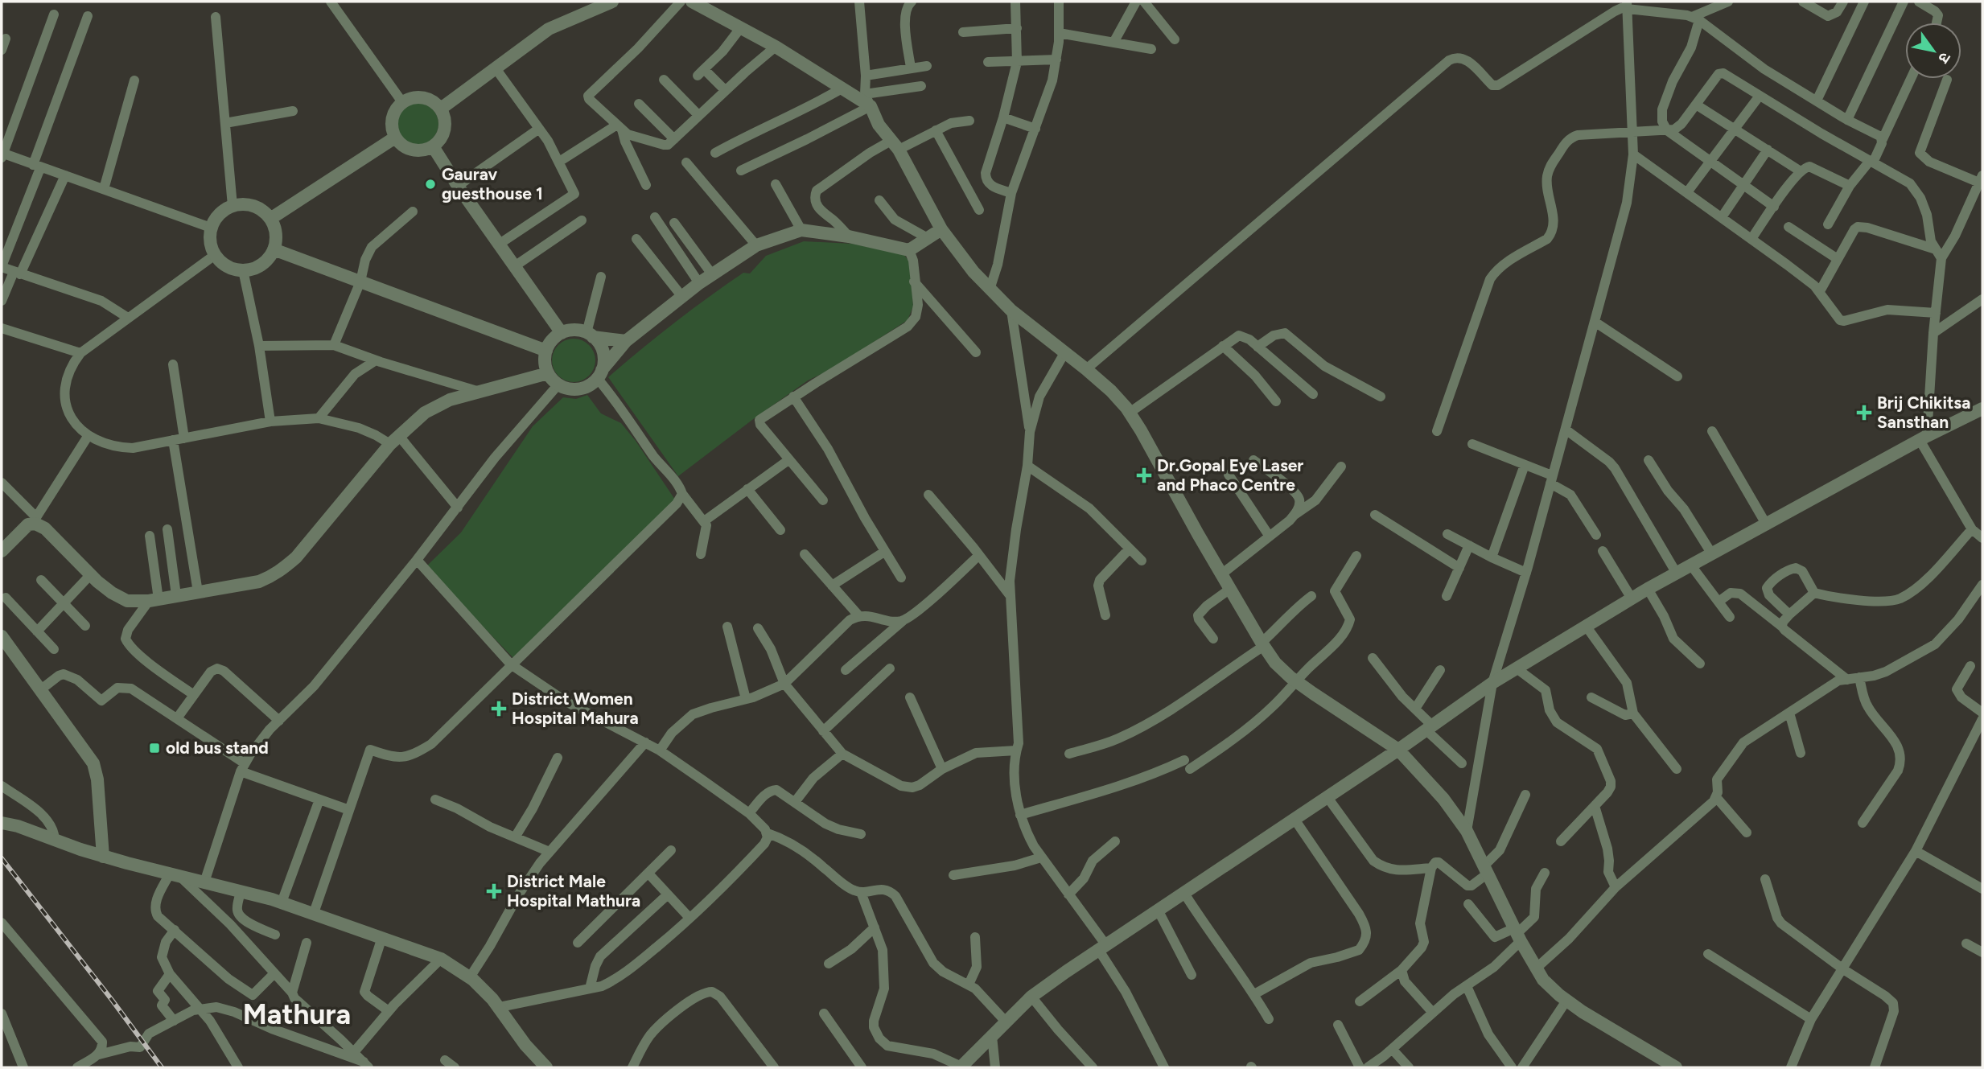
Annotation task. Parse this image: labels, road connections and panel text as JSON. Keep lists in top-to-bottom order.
{
  "districts": ["Mathura"],
  "places": {
    "other": ["Gaurav guesthouse 1"],
    "health": [
      "Brij Chikitsa Sansthan",
      "Dr.Gopal Eye Laser and Phaco Centre",
      "District Women Hospital Mahura",
      "District Male Hospital Mathura"
    ],
    "transit": ["old bus stand"]
  },
  "north": "bottom right"
}
